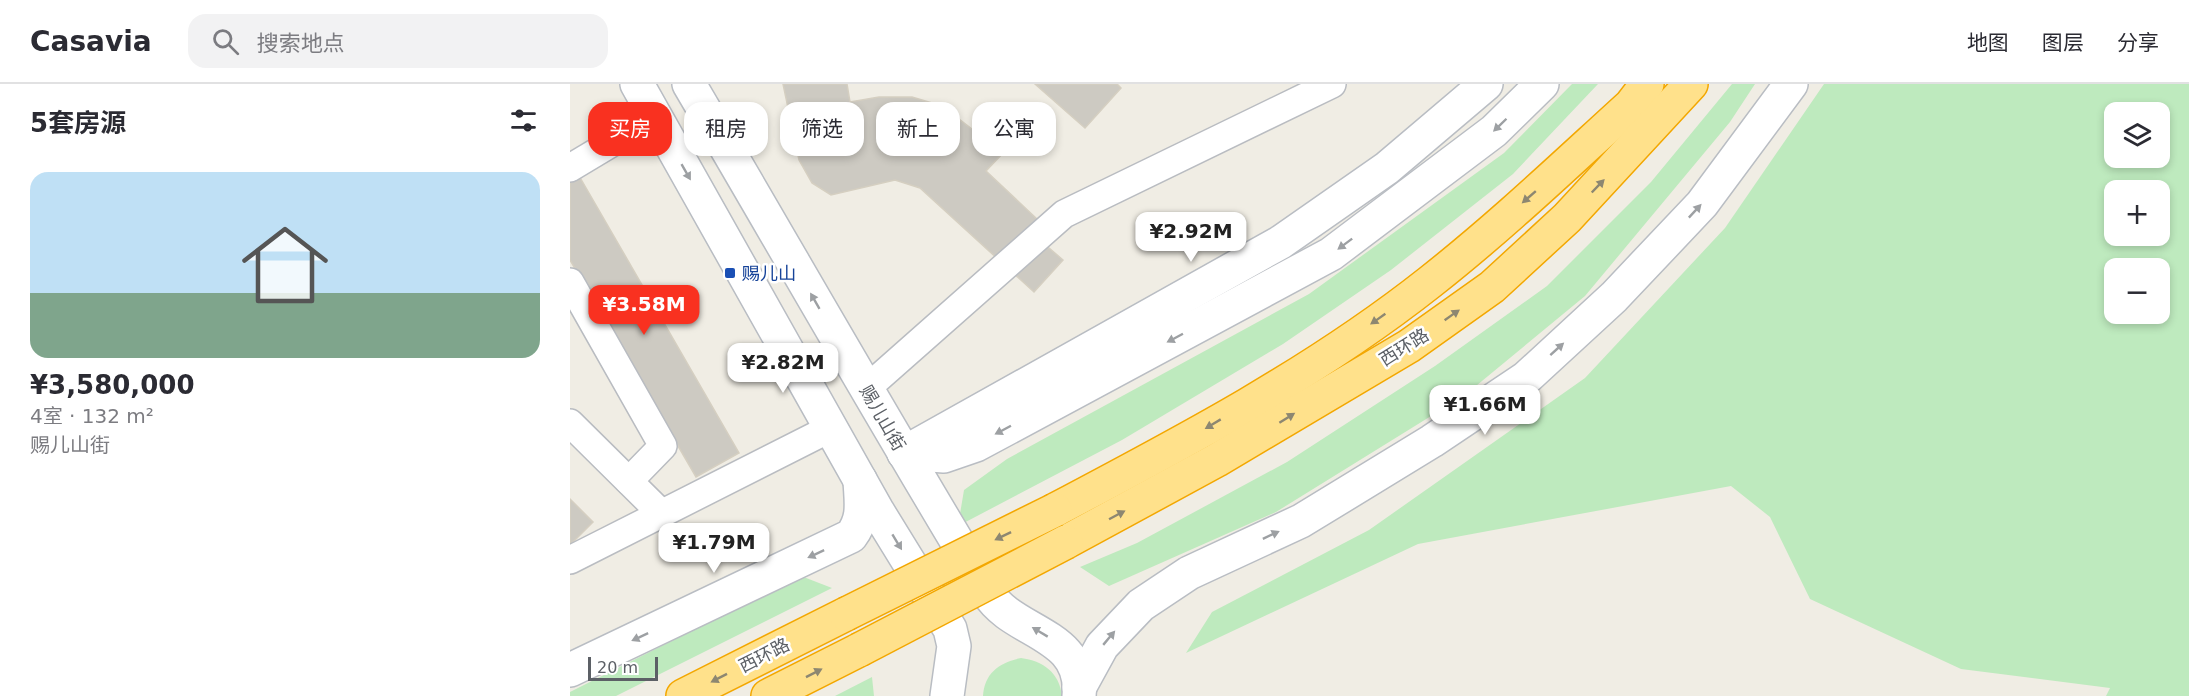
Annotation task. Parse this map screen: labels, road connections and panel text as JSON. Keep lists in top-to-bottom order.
{
  "streets": {
    "highway": ["西环路"],
    "main road": ["赐儿山街"]
  },
  "places": {
    "transit": ["赐儿山"]
  },
  "scale_bar": "20 m",
  "page": {
    "header": "Casavia",
    "search": "搜索地点",
    "nav": ["地图", "图层", "分享"],
    "heading": "5套房源",
    "map_buttons": ["+", "−"],
    "chip": [
      "买房",
      "租房",
      "筛选",
      "新上",
      "公寓"
    ],
    "list": [
      {
        "name": "¥3,580,000",
        "note": "4室 · 132 m² · 赐儿山街"
      }
    ],
    "price": [
      "¥2.92M",
      "¥3.58M",
      "¥2.82M",
      "¥1.66M",
      "¥1.79M"
    ],
    "scale": "20 m"
  }
}
